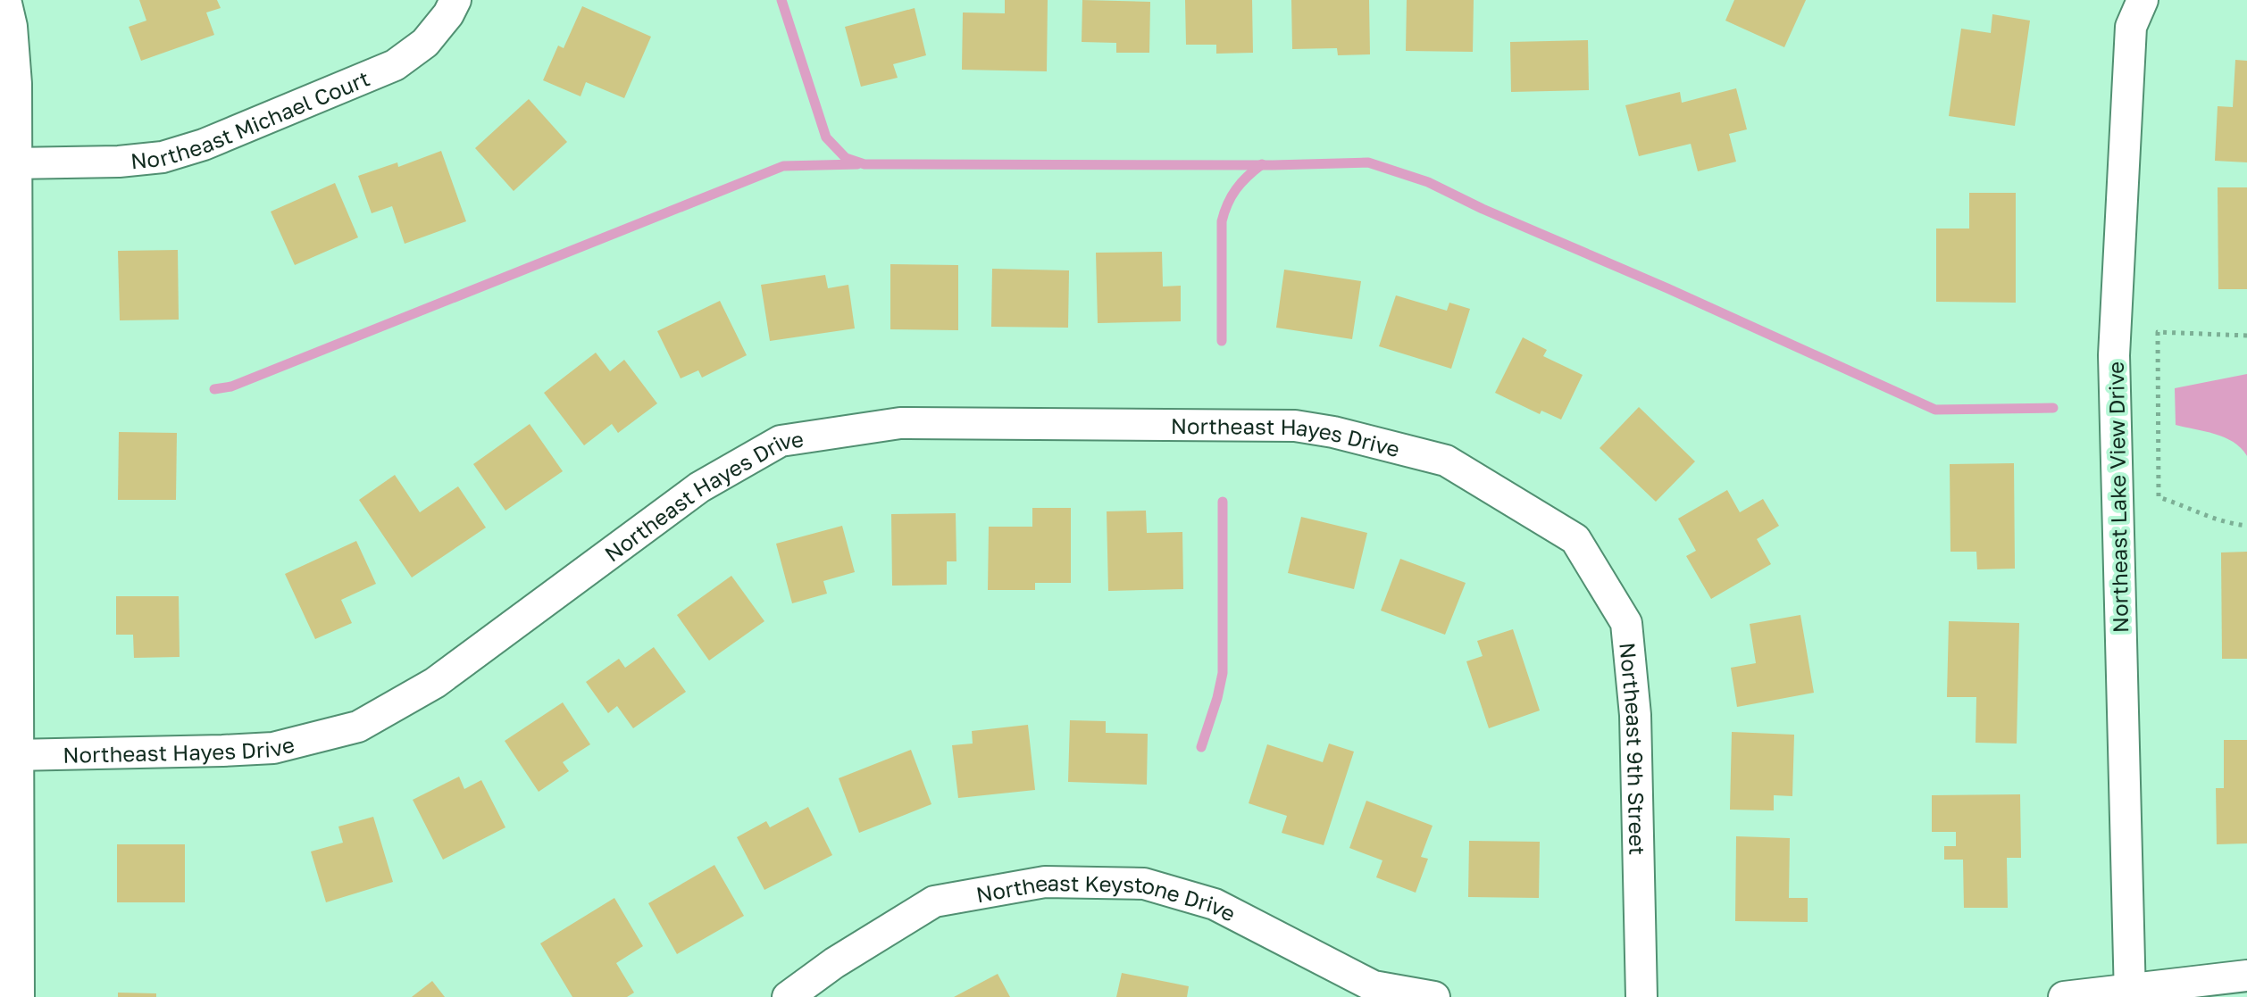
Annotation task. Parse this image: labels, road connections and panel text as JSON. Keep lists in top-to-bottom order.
{
  "streets": {
    "street": [
      "Northeast Michael Court",
      "Northeast Hayes Drive",
      "Northeast Lake View Drive",
      "Northeast 9th Street",
      "Northeast Keystone Drive"
    ]
  },
  "crossings": [
    ["Northeast Hayes Drive", "Northeast 9th Street"]
  ]
}
